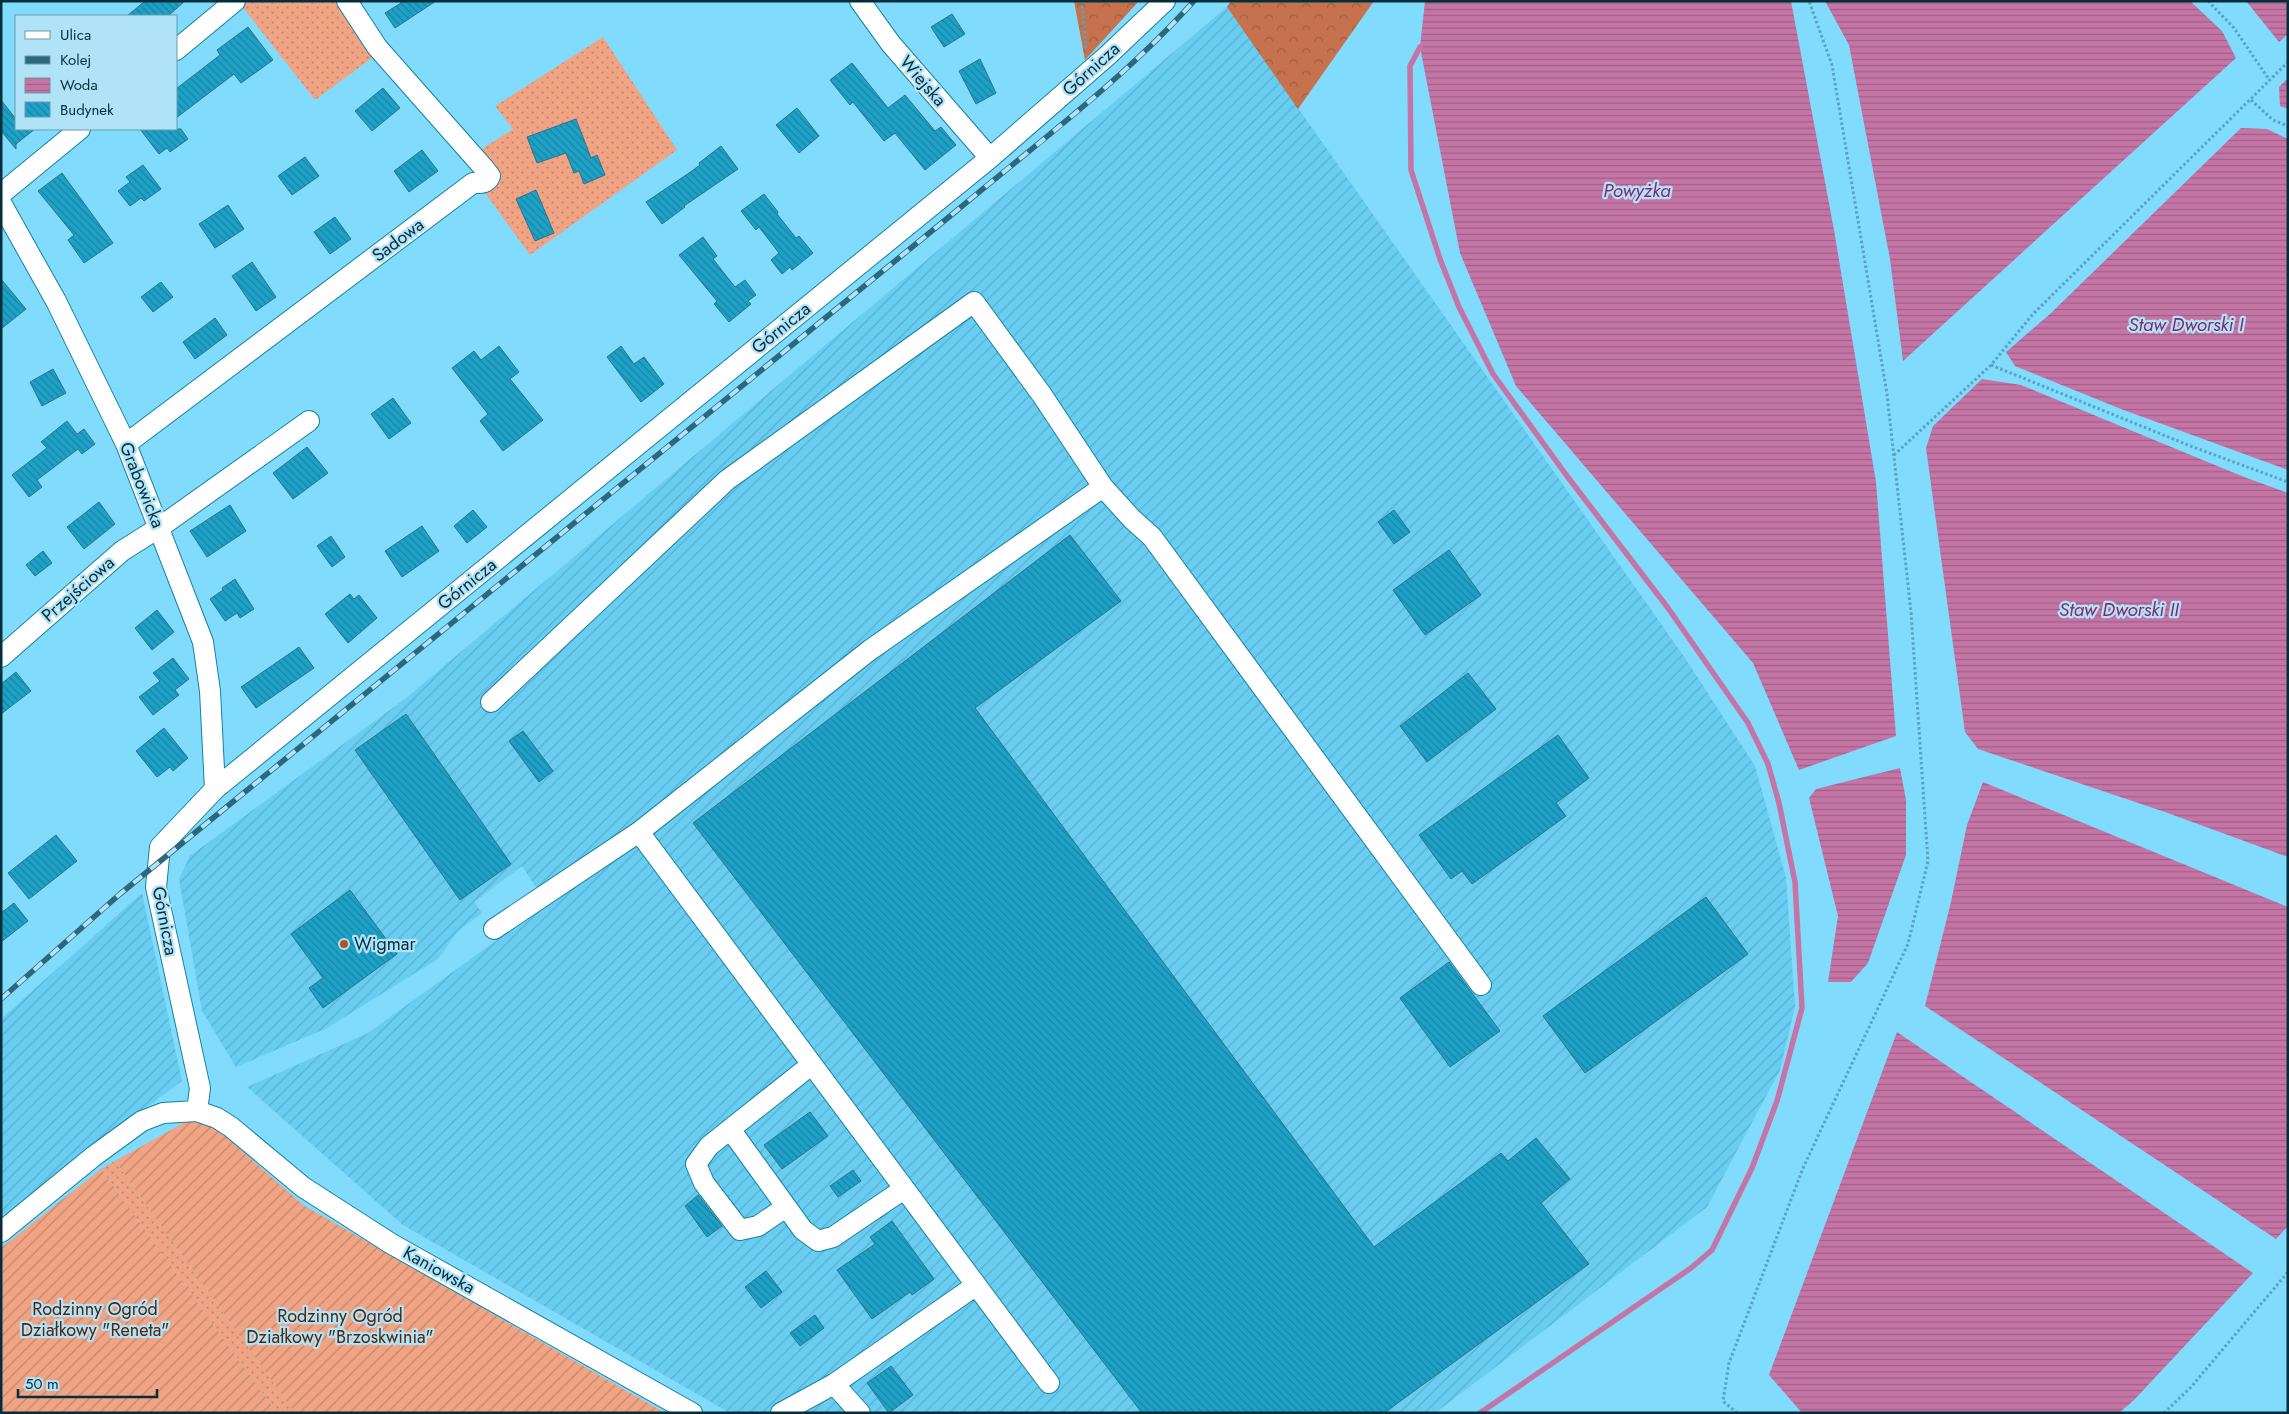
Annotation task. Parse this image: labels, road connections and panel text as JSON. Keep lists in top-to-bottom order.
{
  "streets": {
    "street": [
      "Górnicza",
      "Wiejska",
      "Sadowa",
      "Grabowicka",
      "Przejściowa",
      "Kaniowska"
    ]
  },
  "crossings": [
    ["Górnicza", "Wiejska"],
    ["Górnicza", "Grabowicka"],
    ["Górnicza", "Kaniowska"],
    ["Sadowa", "Grabowicka"],
    ["Grabowicka", "Przejściowa"]
  ],
  "water": ["Powyżka", "Staw Dworski I", "Staw Dworski II"],
  "parks": ["Rodzinny Ogród Działkowy \"Reneta\"", "Rodzinny Ogród Działkowy \"Brzoskwinia\""],
  "places": ["Wigmar"],
  "legend": [
    "Ulica",
    "Kolej",
    "Woda",
    "Budynek"
  ],
  "scale_bar": "50 m"
}
